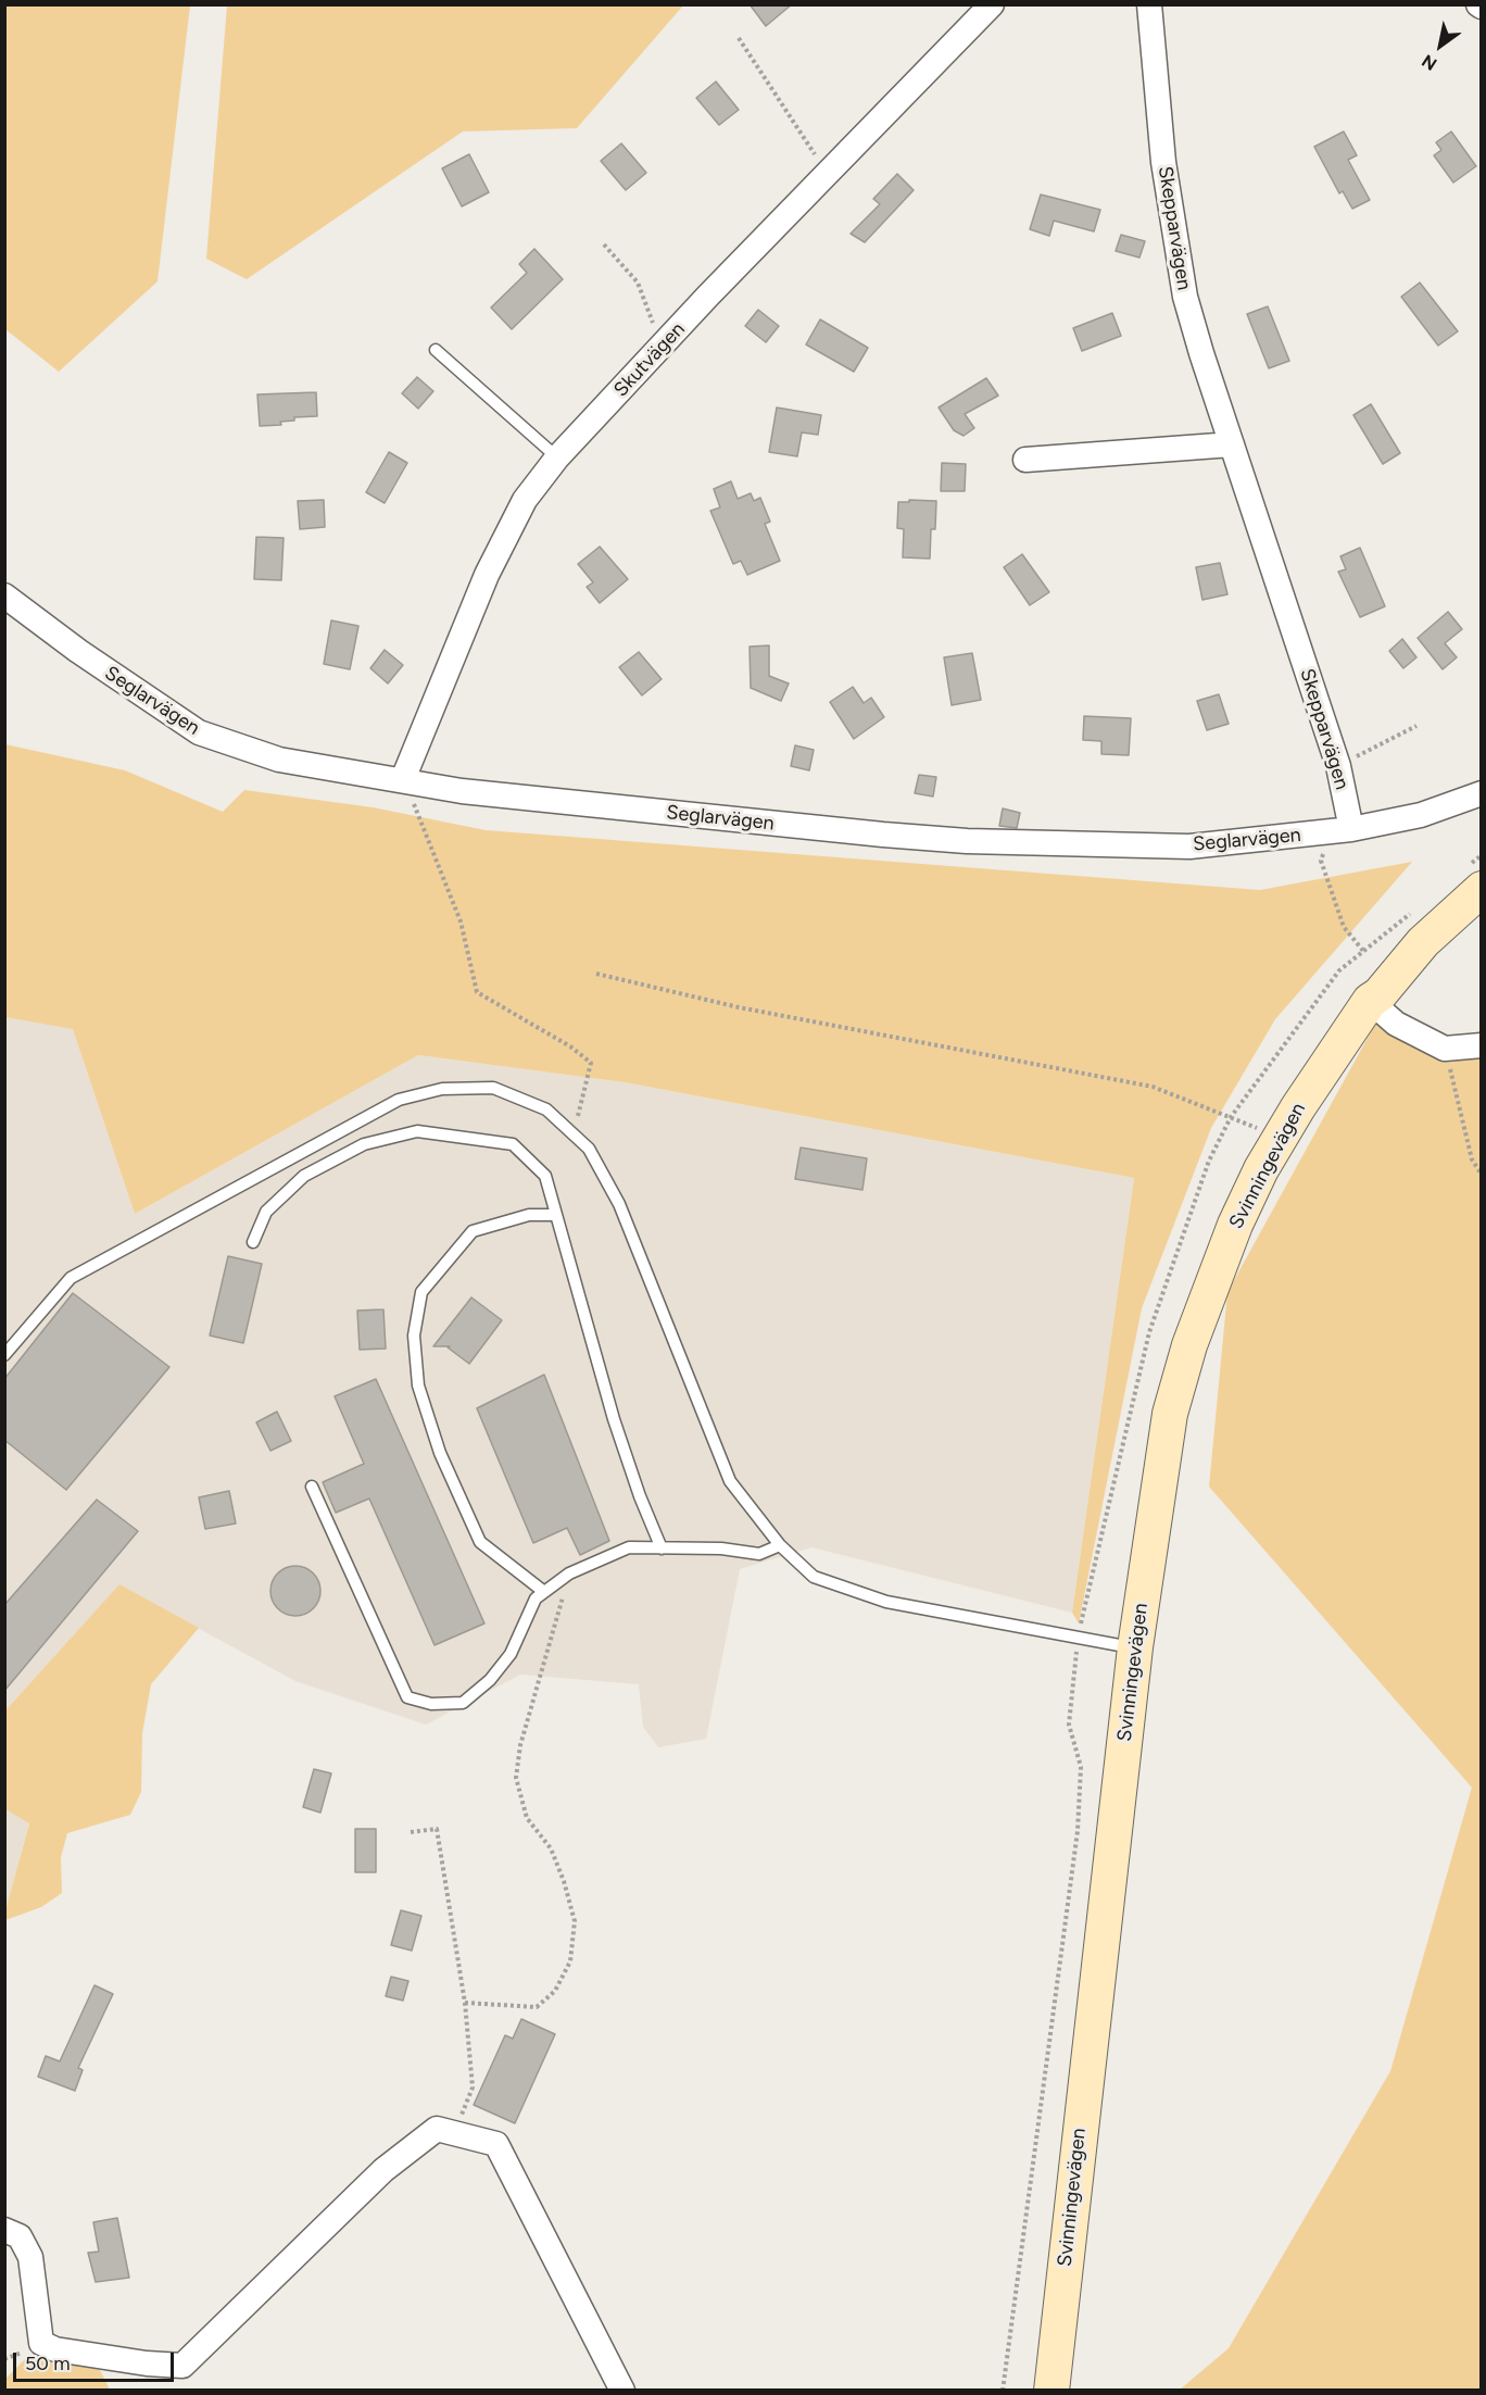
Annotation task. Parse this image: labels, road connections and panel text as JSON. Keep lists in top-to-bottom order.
{
  "streets": {
    "main road": ["Svinningevägen"],
    "street": ["Skepparvägen", "Skutvägen", "Seglarvägen"]
  },
  "crossings": [
    ["Skepparvägen", "Seglarvägen"],
    ["Skutvägen", "Seglarvägen"]
  ],
  "scale_bar": "50 m",
  "north": "bottom left"
}
